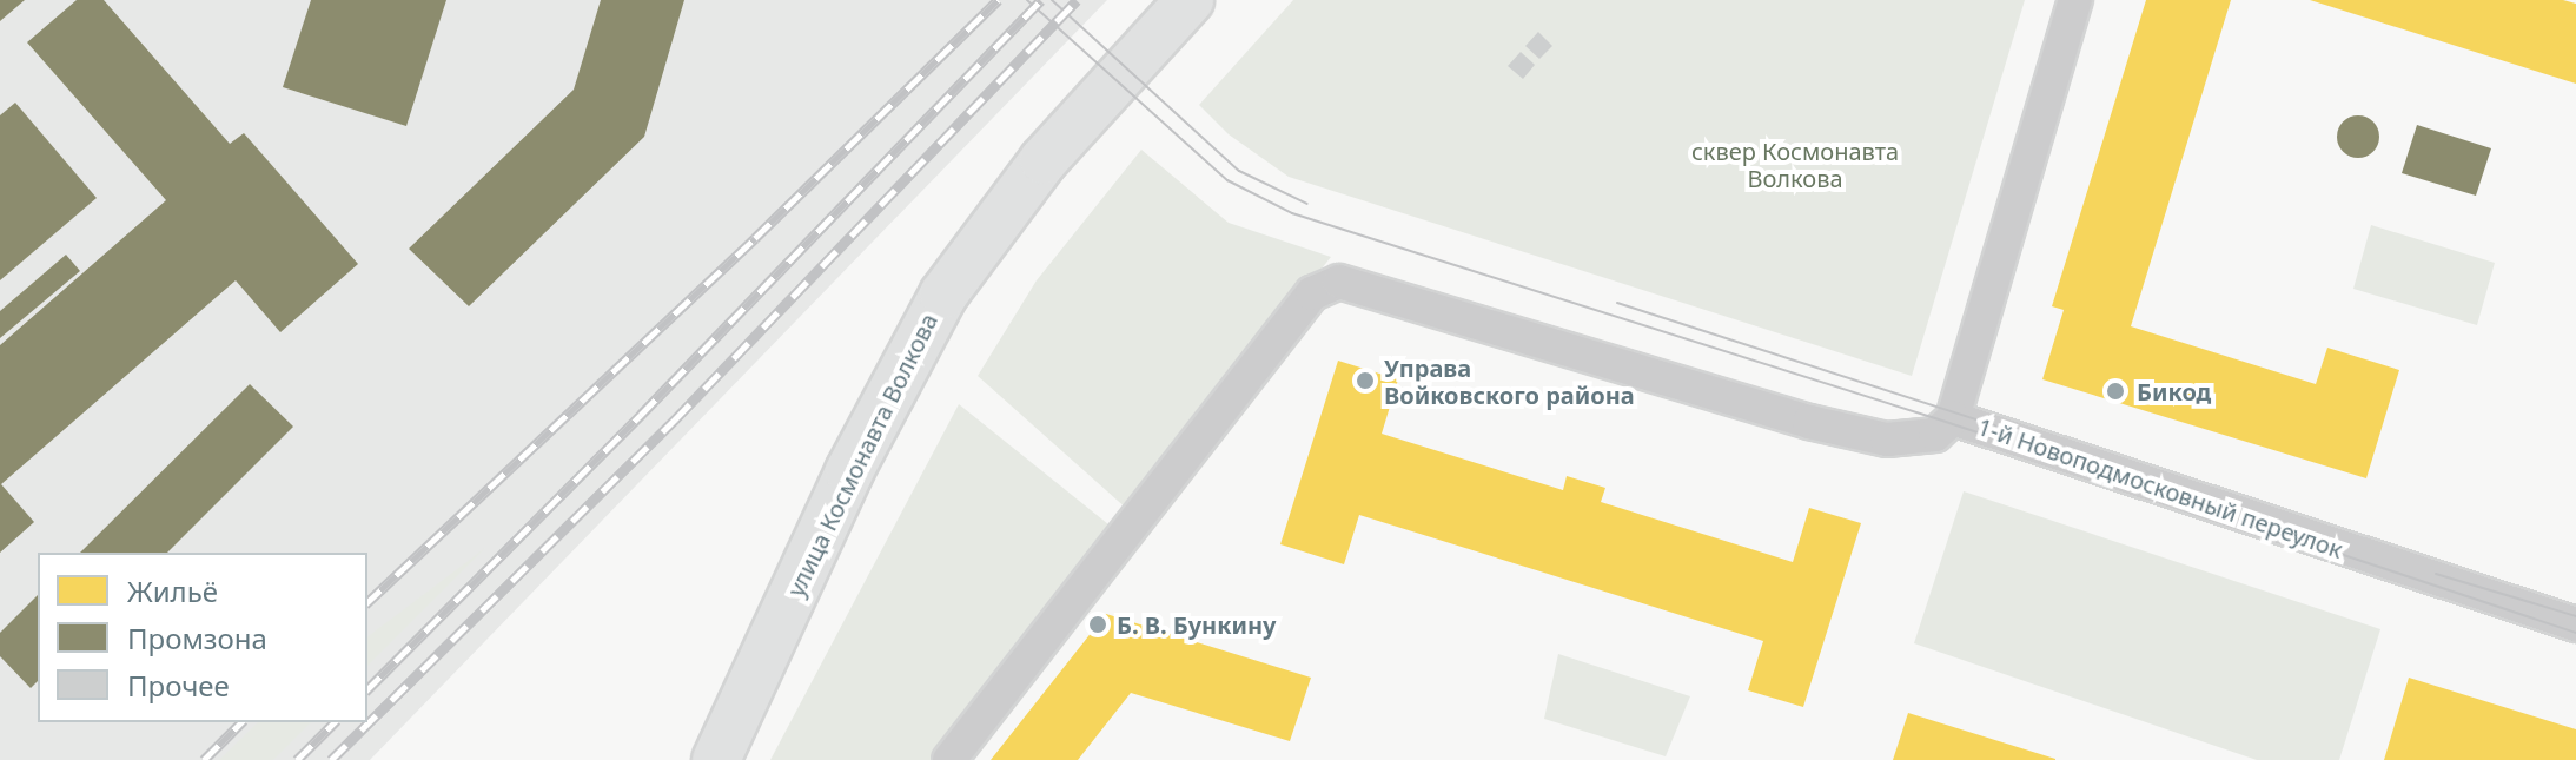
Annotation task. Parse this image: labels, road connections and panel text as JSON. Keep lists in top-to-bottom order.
{
  "streets": {
    "main road": ["улица Космонавта Волкова"],
    "street": ["1-й Новоподмосковный переулок"]
  },
  "parks": ["сквер Космонавта Волкова"],
  "places": ["Управа Войковского района", "Бикод", "Б. В. Бункину"],
  "legend": ["Жильё", "Промзона", "Прочее"]
}
